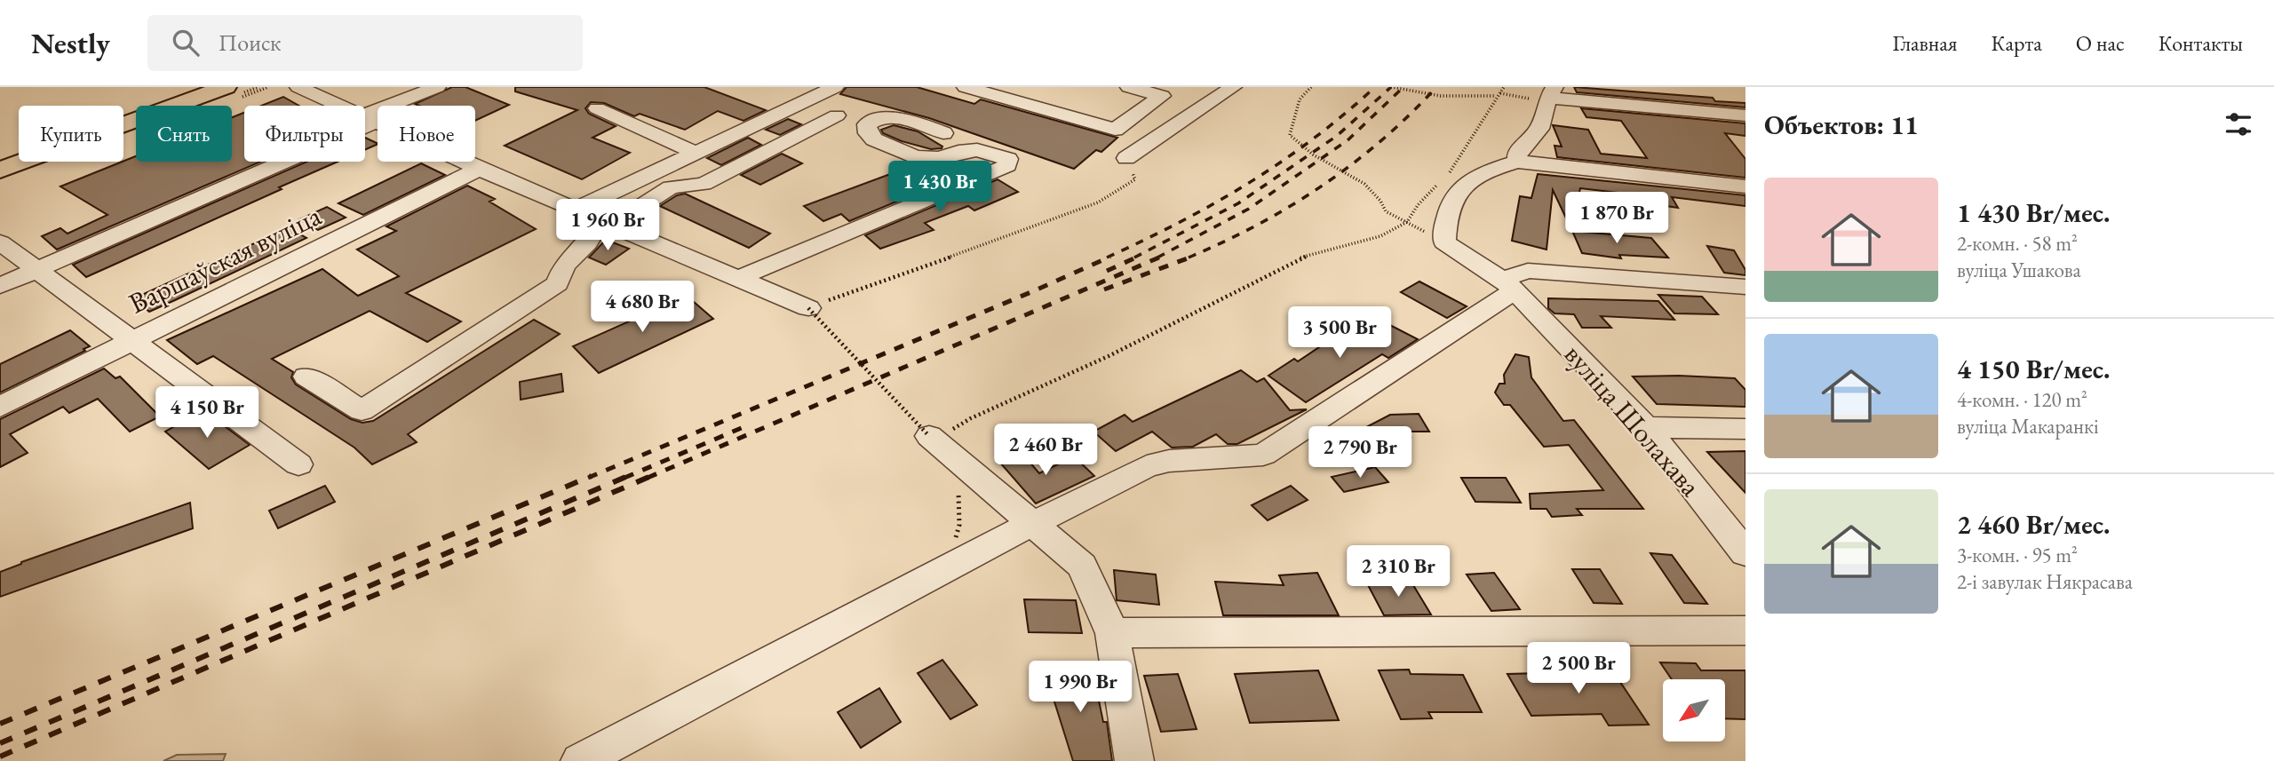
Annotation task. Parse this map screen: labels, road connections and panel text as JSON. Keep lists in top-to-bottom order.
{
  "streets": {
    "street": ["Варшаўская вуліца", "вуліца Шолахава"]
  },
  "north": "bottom left",
  "page": {
    "header": "Nestly",
    "search": "Поиск",
    "nav": [
      "Главная",
      "Карта",
      "О нас",
      "Контакты"
    ],
    "heading": "Объектов: 11",
    "chip": [
      "Купить",
      "Снять",
      "Фильтры",
      "Новое"
    ],
    "price": [
      "1 430 Br",
      "1 870 Br",
      "1 960 Br",
      "4 680 Br",
      "3 500 Br",
      "4 150 Br",
      "2 460 Br",
      "2 790 Br",
      "2 310 Br",
      "2 500 Br",
      "1 990 Br"
    ],
    "list": [
      {
        "name": "1 430 Br/мес.",
        "note": "2-комн. · 58 m² · вуліца Ушакова"
      },
      {
        "name": "4 150 Br/мес.",
        "note": "4-комн. · 120 m² · вуліца Макаранкі"
      },
      {
        "name": "2 460 Br/мес.",
        "note": "3-комн. · 95 m² · 2-і завулак Някрасава"
      }
    ]
  }
}
